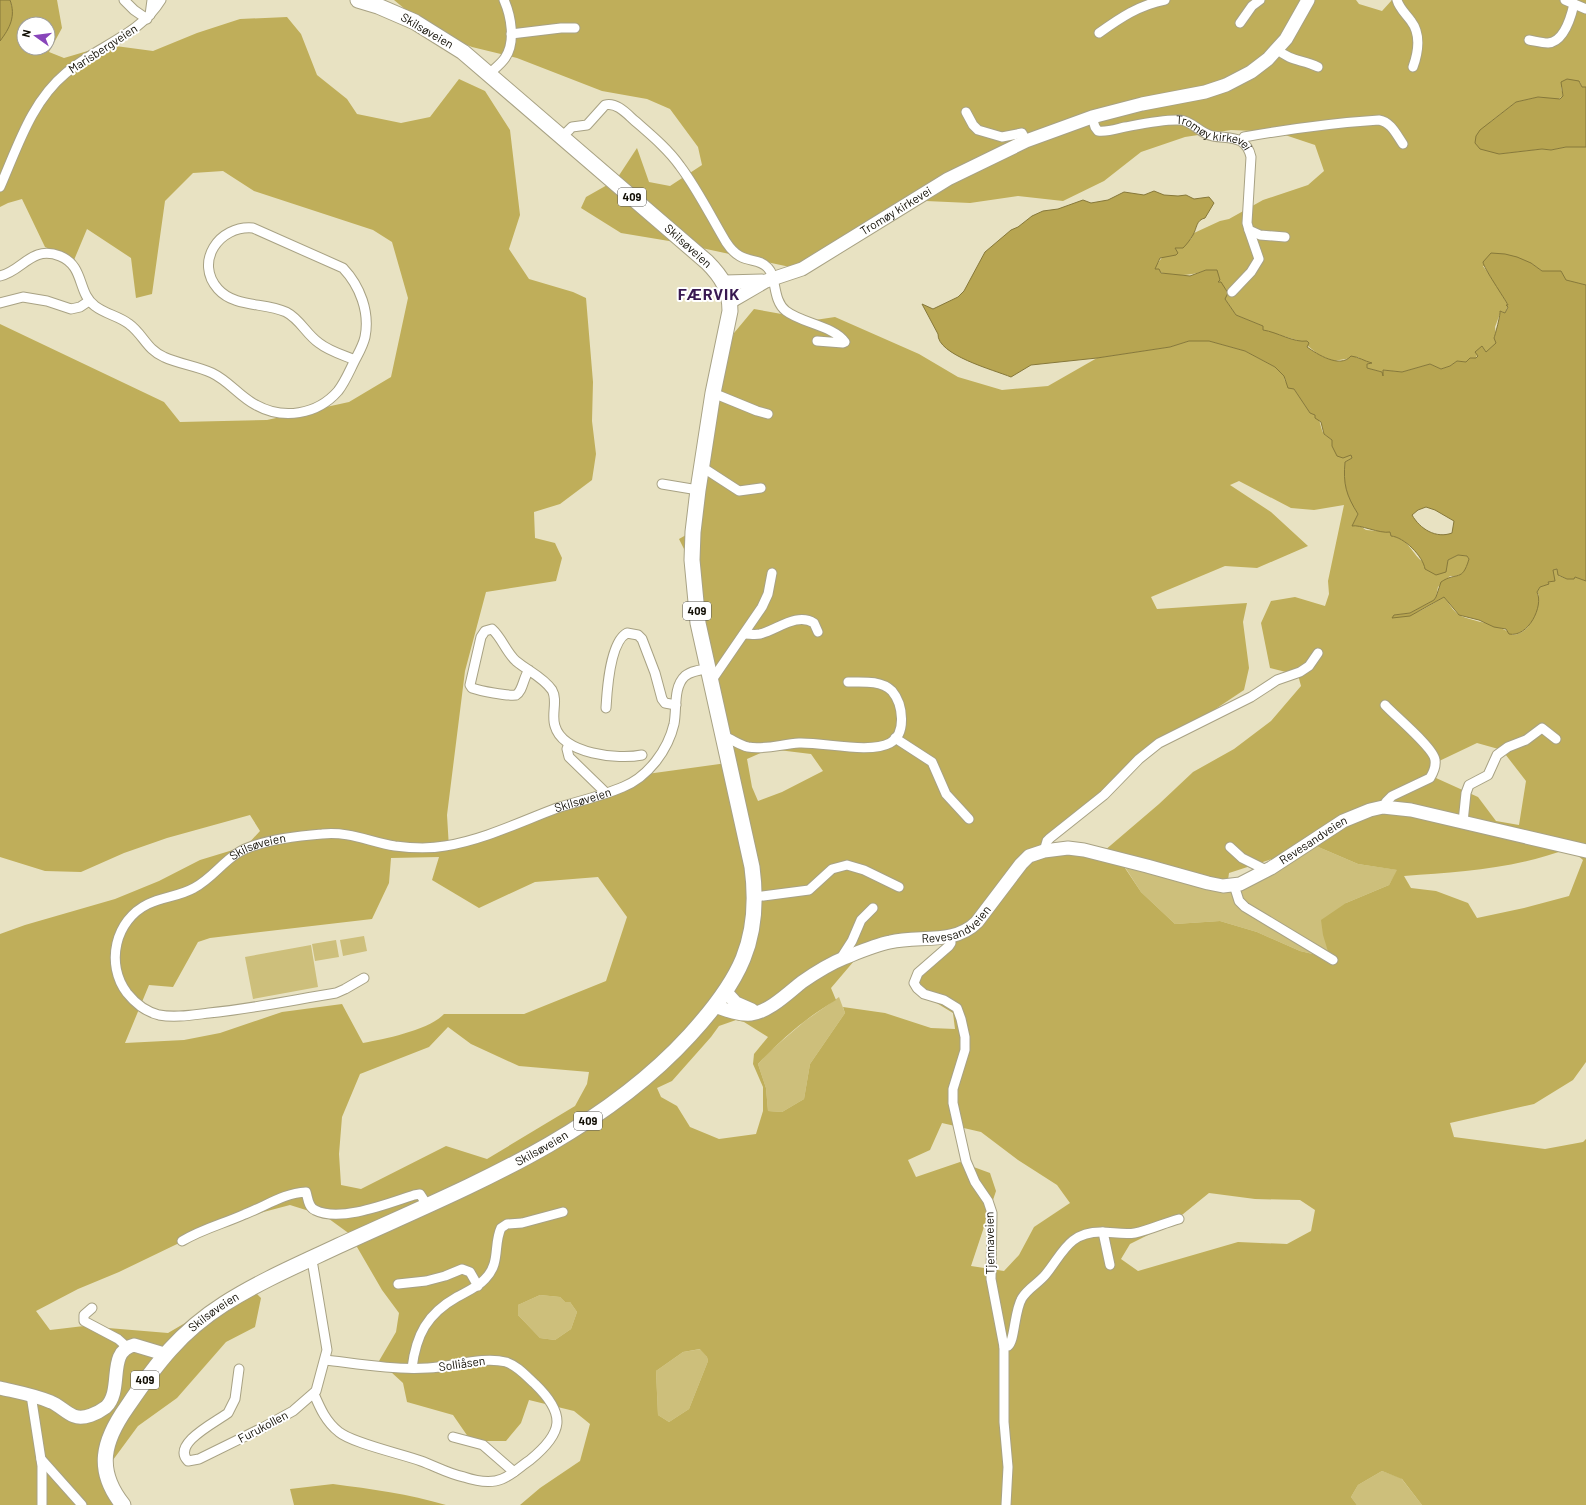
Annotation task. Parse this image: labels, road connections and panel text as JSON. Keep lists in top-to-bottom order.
{
  "streets": {
    "main road": [
      "Skilsøveien",
      "Tromøy kirkevei",
      "409",
      "Revesandveien"
    ],
    "street": [
      "Marisbergveien",
      "Tjennaveien",
      "Solliåsen",
      "Furukollen"
    ]
  },
  "crossings": [
    ["Skilsøveien", "Tromøy kirkevei"],
    ["Skilsøveien", "Revesandveien"],
    ["Revesandveien", "Tjennaveien"],
    ["Solliåsen", "Furukollen"]
  ],
  "districts": ["FÆRVIK"],
  "north": "left"
}
